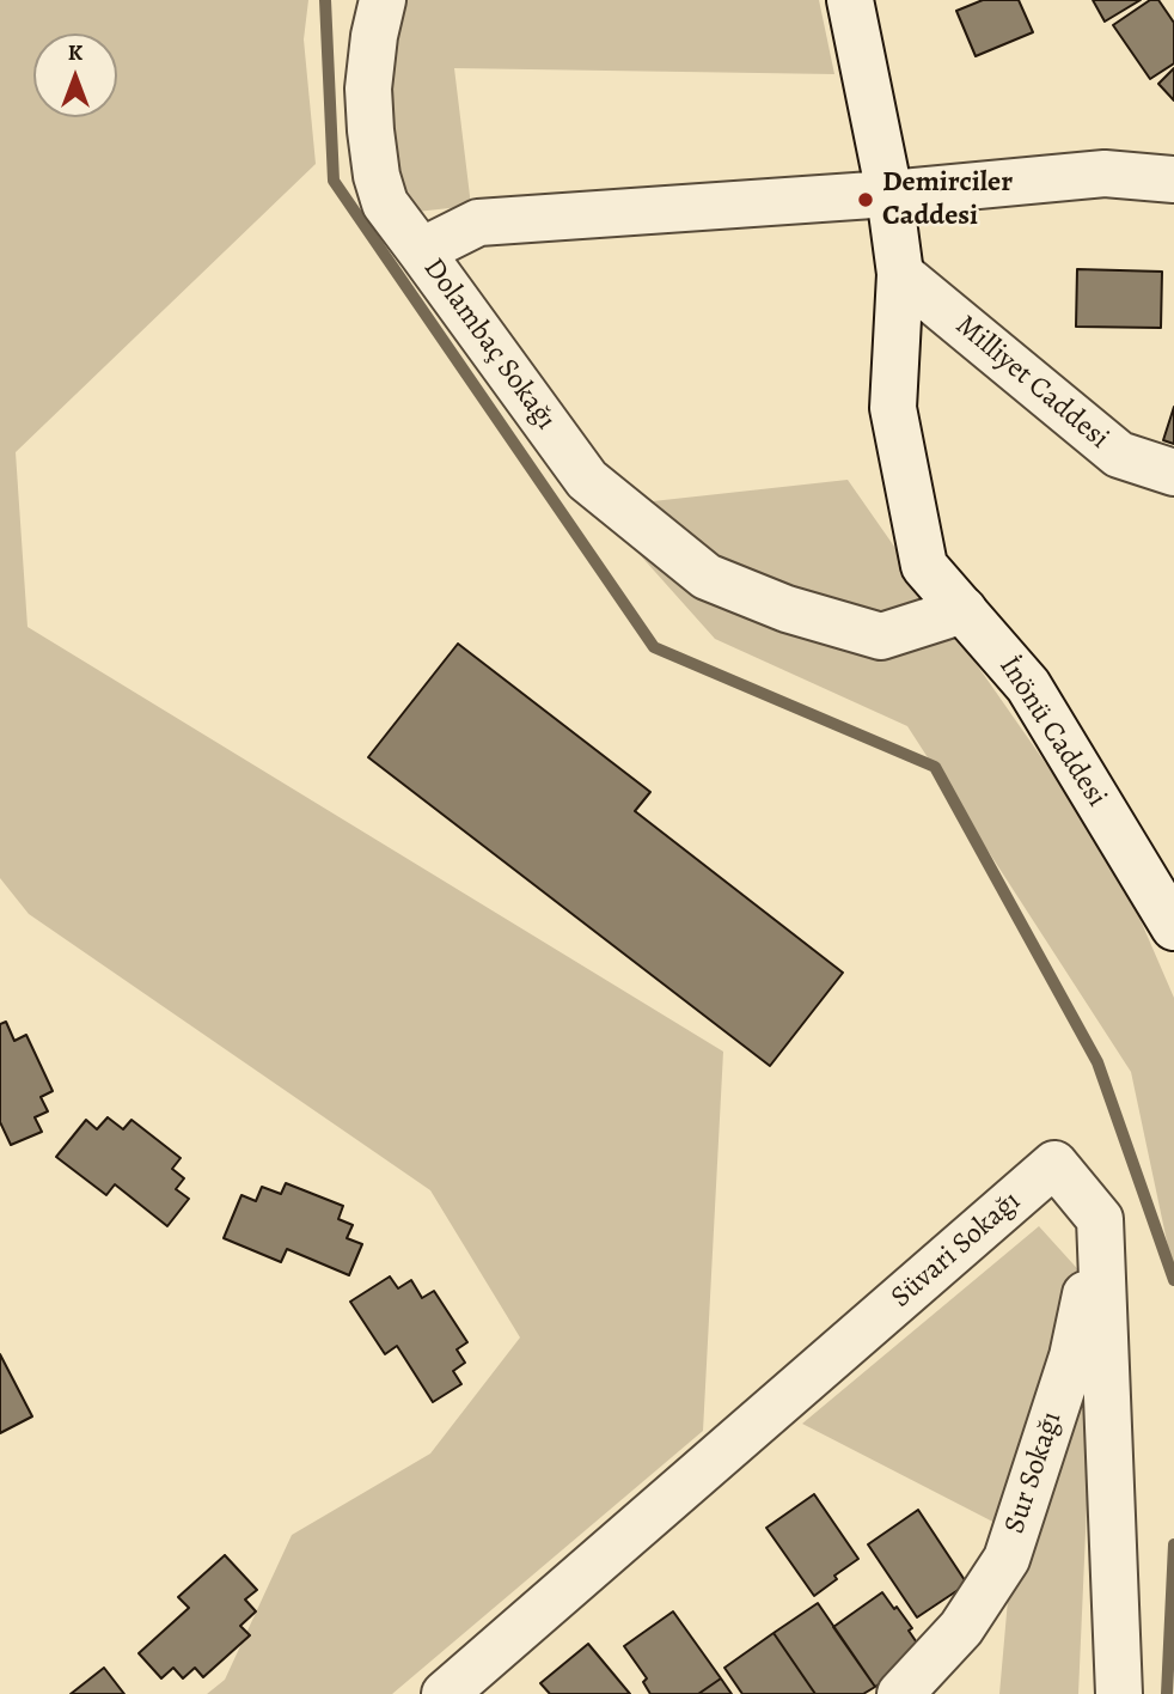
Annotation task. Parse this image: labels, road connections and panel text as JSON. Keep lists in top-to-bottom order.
{
  "streets": {
    "street": [
      "Dolambaç Sokağı",
      "Milliyet Caddesi",
      "İnönü Caddesi",
      "Süvari Sokağı",
      "Sur Sokağı"
    ]
  },
  "crossings": [
    ["Dolambaç Sokağı", "İnönü Caddesi"],
    ["Milliyet Caddesi", "İnönü Caddesi"],
    ["Süvari Sokağı", "Sur Sokağı"]
  ],
  "places": ["Demirciler Caddesi"],
  "north": "top"
}
